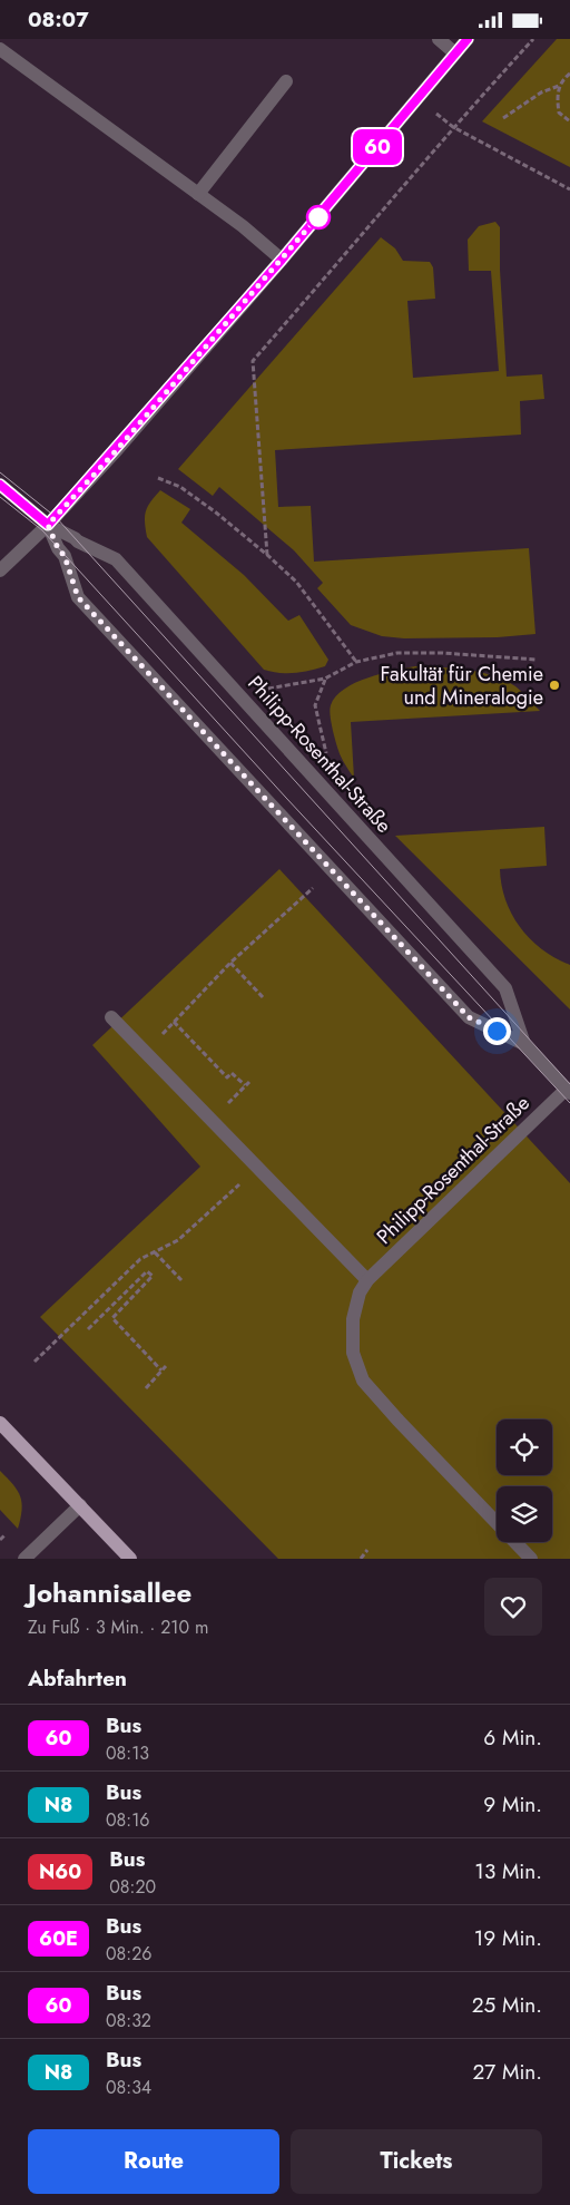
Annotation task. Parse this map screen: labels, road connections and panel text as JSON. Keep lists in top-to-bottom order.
{
  "streets": {
    "street": ["Philipp-Rosenthal-Straße"]
  },
  "places": ["Fakultät für Chemie und Mineralogie"],
  "lines": ["bus line 60"],
  "page": {
    "status": "08:07",
    "on_map": "60",
    "heading": [
      ["Johannisallee", "Zu Fuß · 3 Min. · 210 m"],
      "Abfahrten"
    ],
    "list": [
      {
        "mark": "60",
        "name": "Bus",
        "note": "08:13",
        "value": "6 Min."
      },
      {
        "mark": "N8",
        "name": "Bus",
        "note": "08:16",
        "value": "9 Min."
      },
      {
        "mark": "N60",
        "name": "Bus",
        "note": "08:20",
        "value": "13 Min."
      },
      {
        "mark": "60E",
        "name": "Bus",
        "note": "08:26",
        "value": "19 Min."
      },
      {
        "mark": "60",
        "name": "Bus",
        "note": "08:32",
        "value": "25 Min."
      },
      {
        "mark": "N8",
        "name": "Bus",
        "note": "08:34",
        "value": "27 Min."
      }
    ],
    "buttons": ["Route", "Tickets"]
  }
}
